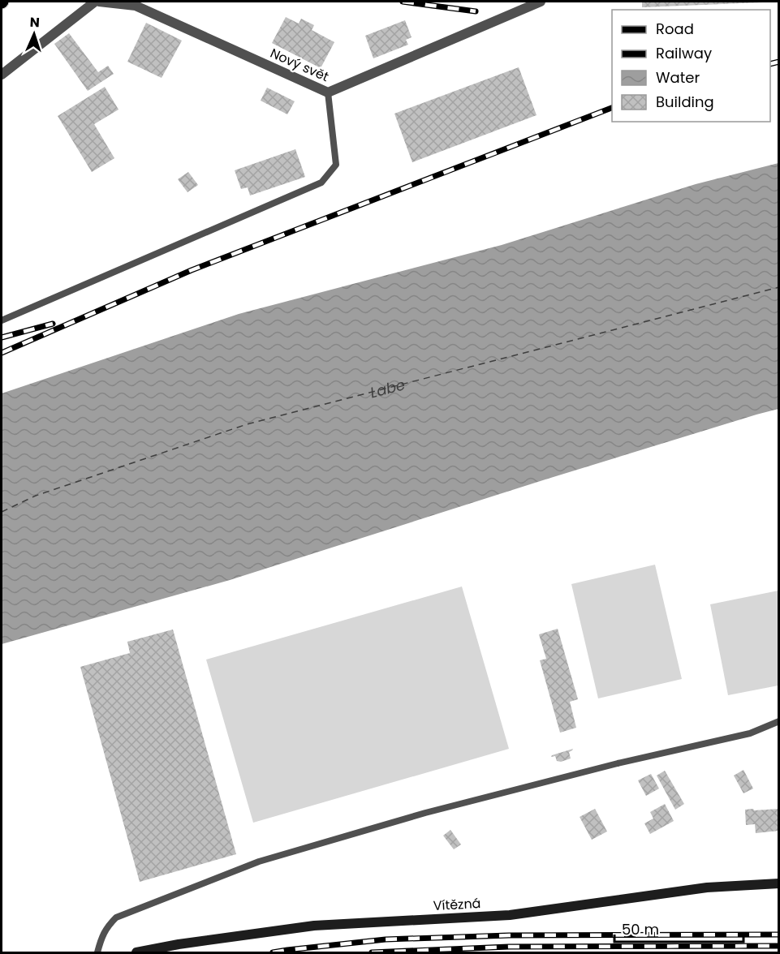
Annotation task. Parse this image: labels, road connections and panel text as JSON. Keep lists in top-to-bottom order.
{
  "streets": {
    "main road": ["Vítězná"],
    "street": ["Nový svět"]
  },
  "water": ["Labe"],
  "legend": [
    "Road",
    "Railway",
    "Water",
    "Building"
  ],
  "scale_bar": "50 m",
  "north": "top"
}
